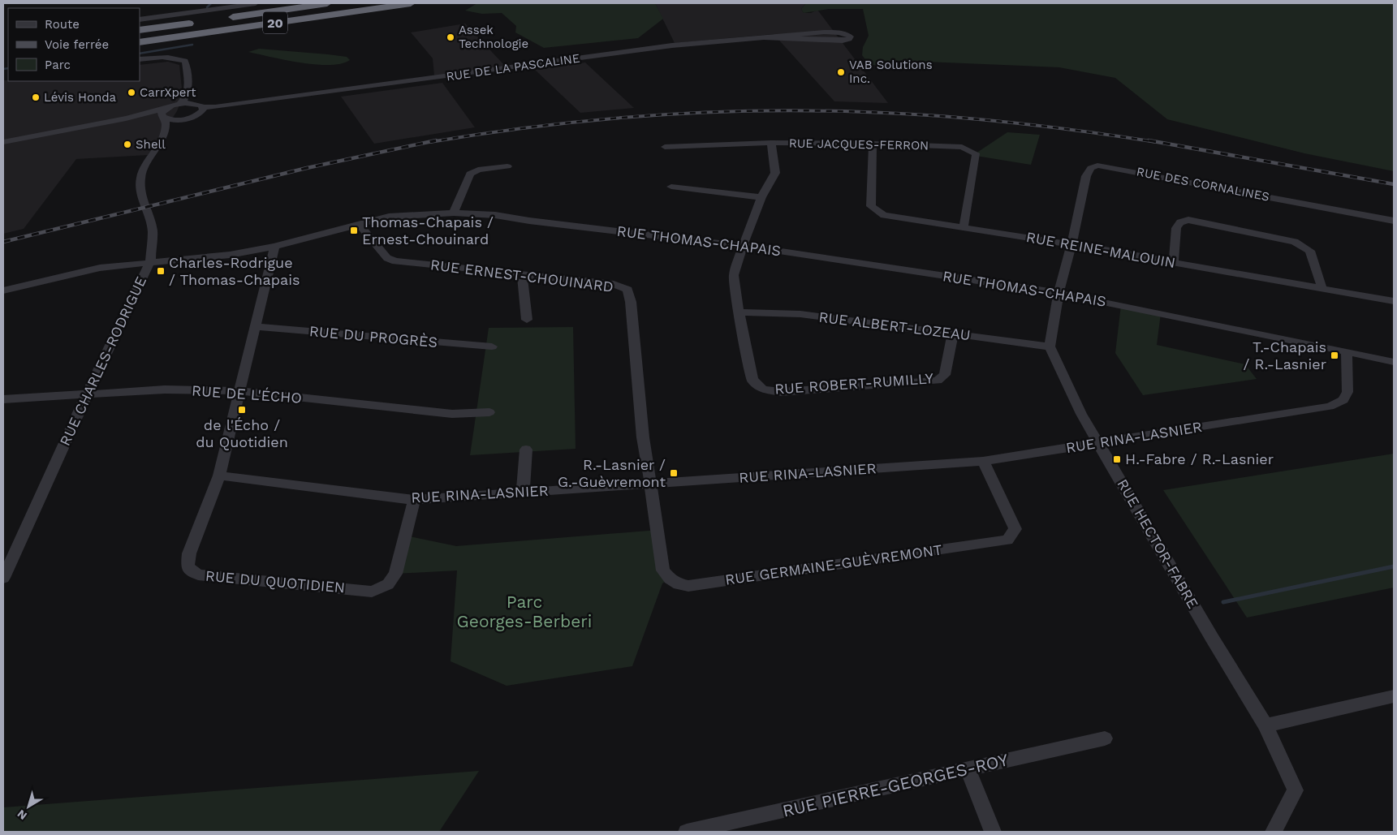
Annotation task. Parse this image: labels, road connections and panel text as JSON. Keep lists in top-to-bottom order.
{
  "streets": {
    "highway": ["20"],
    "street": [
      "RUE DE LA PASCALINE",
      "RUE JACQUES-FERRON",
      "RUE DES CORNALINES",
      "RUE THOMAS-CHAPAIS",
      "RUE REINE-MALOUIN",
      "RUE ERNEST-CHOUINARD",
      "RUE ALBERT-LOZEAU",
      "RUE DU PROGRÈS",
      "RUE CHARLES-RODRIGUE",
      "RUE ROBERT-RUMILLY",
      "RUE DE L'ÉCHO",
      "RUE RINA-LASNIER",
      "RUE HECTOR-FABRE",
      "RUE GERMAINE-GUÈVREMONT",
      "RUE DU QUOTIDIEN",
      "RUE PIERRE-GEORGES-ROY"
    ]
  },
  "crossings": [
    ["RUE JACQUES-FERRON", "RUE REINE-MALOUIN"],
    ["RUE JACQUES-FERRON", "RUE ROBERT-RUMILLY"],
    ["RUE DES CORNALINES", "RUE REINE-MALOUIN"],
    ["RUE THOMAS-CHAPAIS", "RUE ERNEST-CHOUINARD"],
    ["RUE THOMAS-CHAPAIS", "RUE CHARLES-RODRIGUE"],
    ["RUE THOMAS-CHAPAIS", "RUE ROBERT-RUMILLY"],
    ["RUE THOMAS-CHAPAIS", "RUE RINA-LASNIER"],
    ["RUE THOMAS-CHAPAIS", "RUE DU QUOTIDIEN"],
    ["RUE ERNEST-CHOUINARD", "RUE RINA-LASNIER"],
    ["RUE ERNEST-CHOUINARD", "RUE GERMAINE-GUÈVREMONT"],
    ["RUE ALBERT-LOZEAU", "RUE ROBERT-RUMILLY"],
    ["RUE ALBERT-LOZEAU", "RUE HECTOR-FABRE"],
    ["RUE DU PROGRÈS", "RUE DU QUOTIDIEN"],
    ["RUE CHARLES-RODRIGUE", "RUE DE L'ÉCHO"],
    ["RUE DE L'ÉCHO", "RUE DU QUOTIDIEN"],
    ["RUE RINA-LASNIER", "RUE HECTOR-FABRE"],
    ["RUE RINA-LASNIER", "RUE GERMAINE-GUÈVREMONT"],
    ["RUE RINA-LASNIER", "RUE DU QUOTIDIEN"]
  ],
  "parks": ["Parc Georges-Berberi"],
  "places": {
    "other": [
      "Assek Technologie",
      "VAB Solutions Inc.",
      "CarrXpert",
      "Lévis Honda",
      "Shell"
    ],
    "transit": [
      "Thomas-Chapais / Ernest-Chouinard",
      "Charles-Rodrigue / Thomas-Chapais",
      "T.-Chapais / R.-Lasnier",
      "de l'Écho / du Quotidien",
      "H.-Fabre / R.-Lasnier",
      "R.-Lasnier / G.-Guèvremont"
    ]
  },
  "legend": ["Route", "Voie ferrée", "Parc"],
  "north": "bottom left"
}
